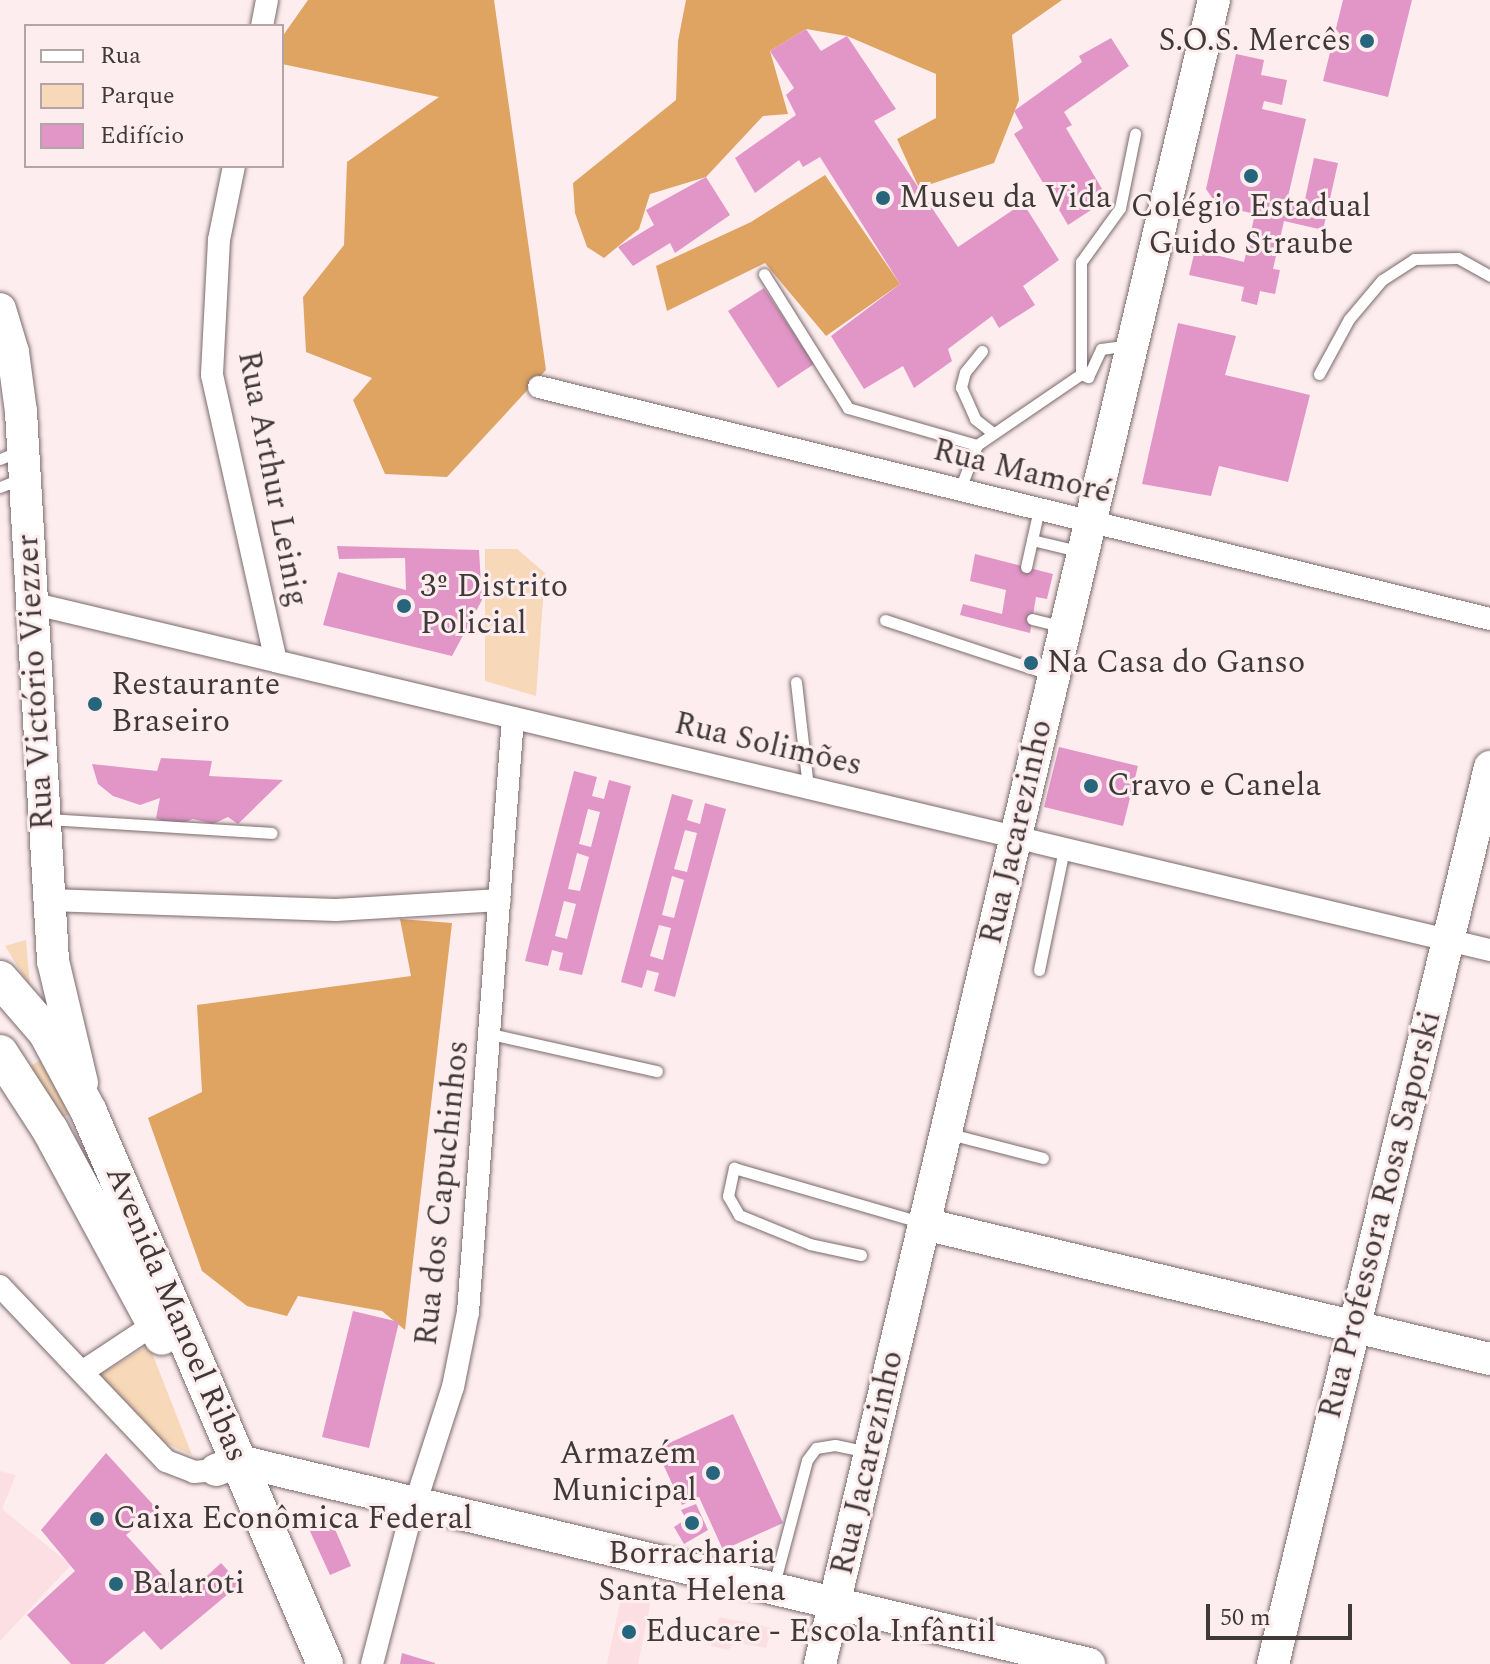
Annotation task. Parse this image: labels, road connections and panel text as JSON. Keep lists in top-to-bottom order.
{
  "streets": {
    "main road": ["Avenida Manoel Ribas"],
    "street": [
      "Rua Mamoré",
      "Rua Arthur Leinig",
      "Rua Victório Viezzer",
      "Rua Solimões",
      "Rua Jacarezinho",
      "Rua dos Capuchinhos",
      "Rua Professora Rosa Saporski"
    ]
  },
  "crossings": [
    ["Rua Mamoré", "Rua Jacarezinho"],
    ["Rua Arthur Leinig", "Rua Solimões"],
    ["Rua Victório Viezzer", "Rua Solimões"],
    ["Rua Victório Viezzer", "Avenida Manoel Ribas"],
    ["Rua Solimões", "Rua Jacarezinho"],
    ["Rua Solimões", "Rua dos Capuchinhos"],
    ["Rua Solimões", "Rua Professora Rosa Saporski"]
  ],
  "places": [
    "S.O.S. Mercês",
    "Colégio Estadual Guido Straube",
    "Museu da Vida",
    "3º Distrito Policial",
    "Na Casa do Ganso",
    "Restaurante Braseiro",
    "Cravo e Canela",
    "Armazém Municipal",
    "Caixa Econômica Federal",
    "Borracharia Santa Helena",
    "Balaroti",
    "Educare - Escola Infântil"
  ],
  "legend": ["Rua", "Parque", "Edifício"],
  "scale_bar": "50 m"
}
